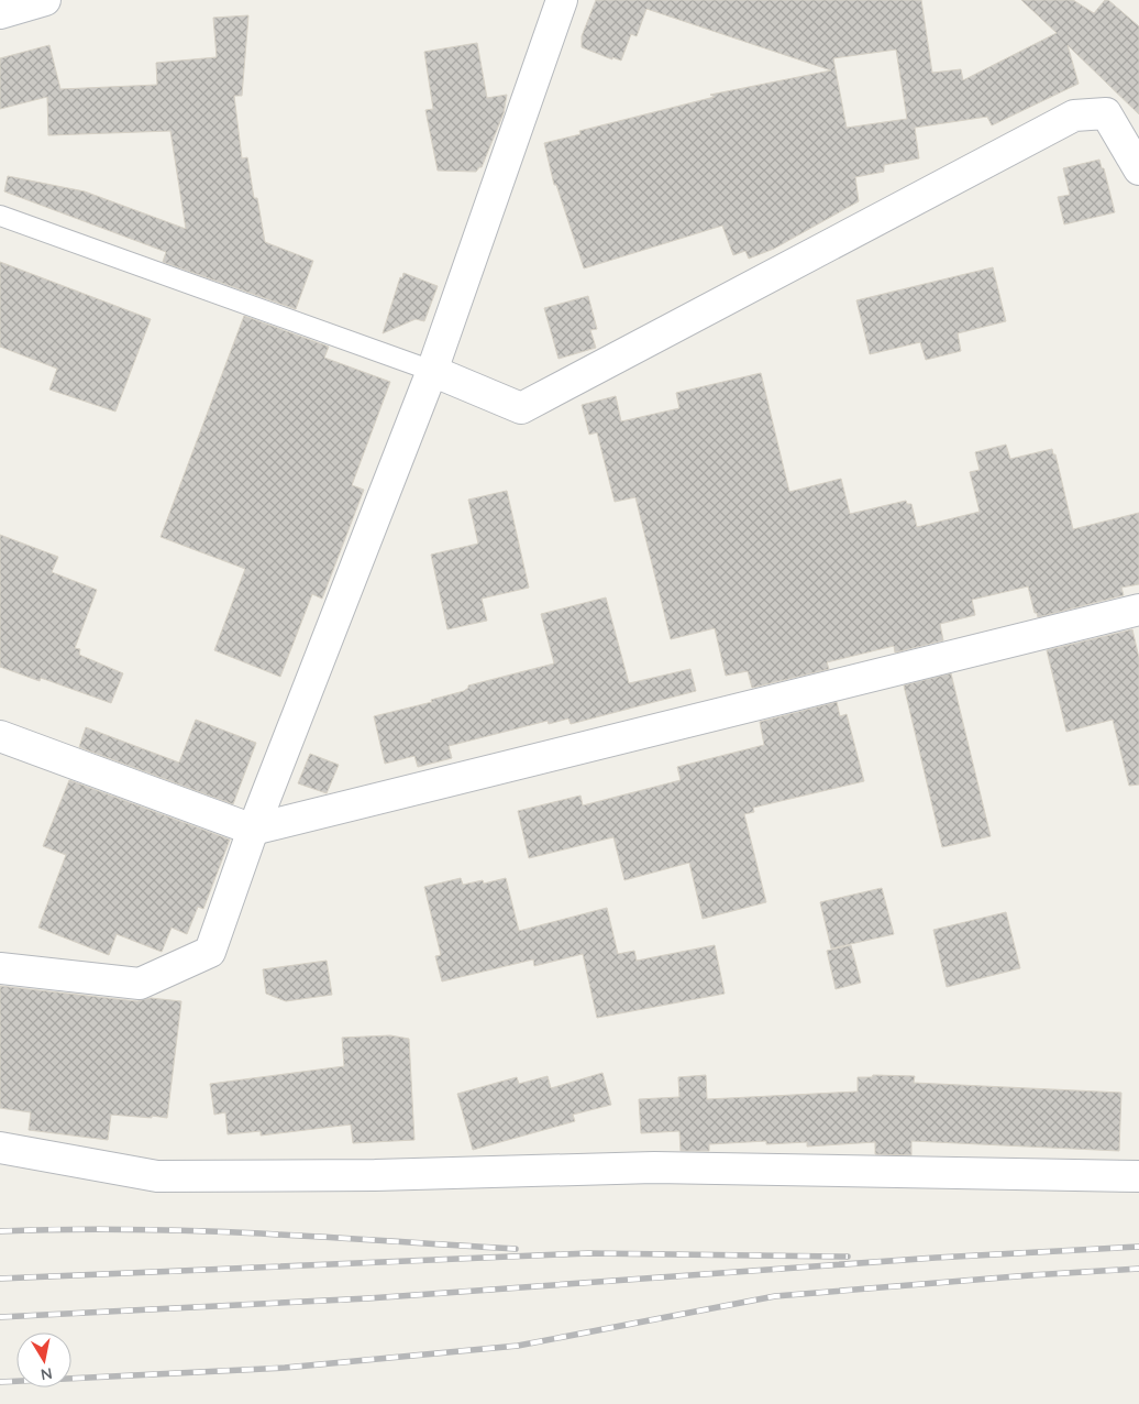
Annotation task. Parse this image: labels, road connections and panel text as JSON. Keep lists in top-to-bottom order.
{
  "north": "bottom"
}
